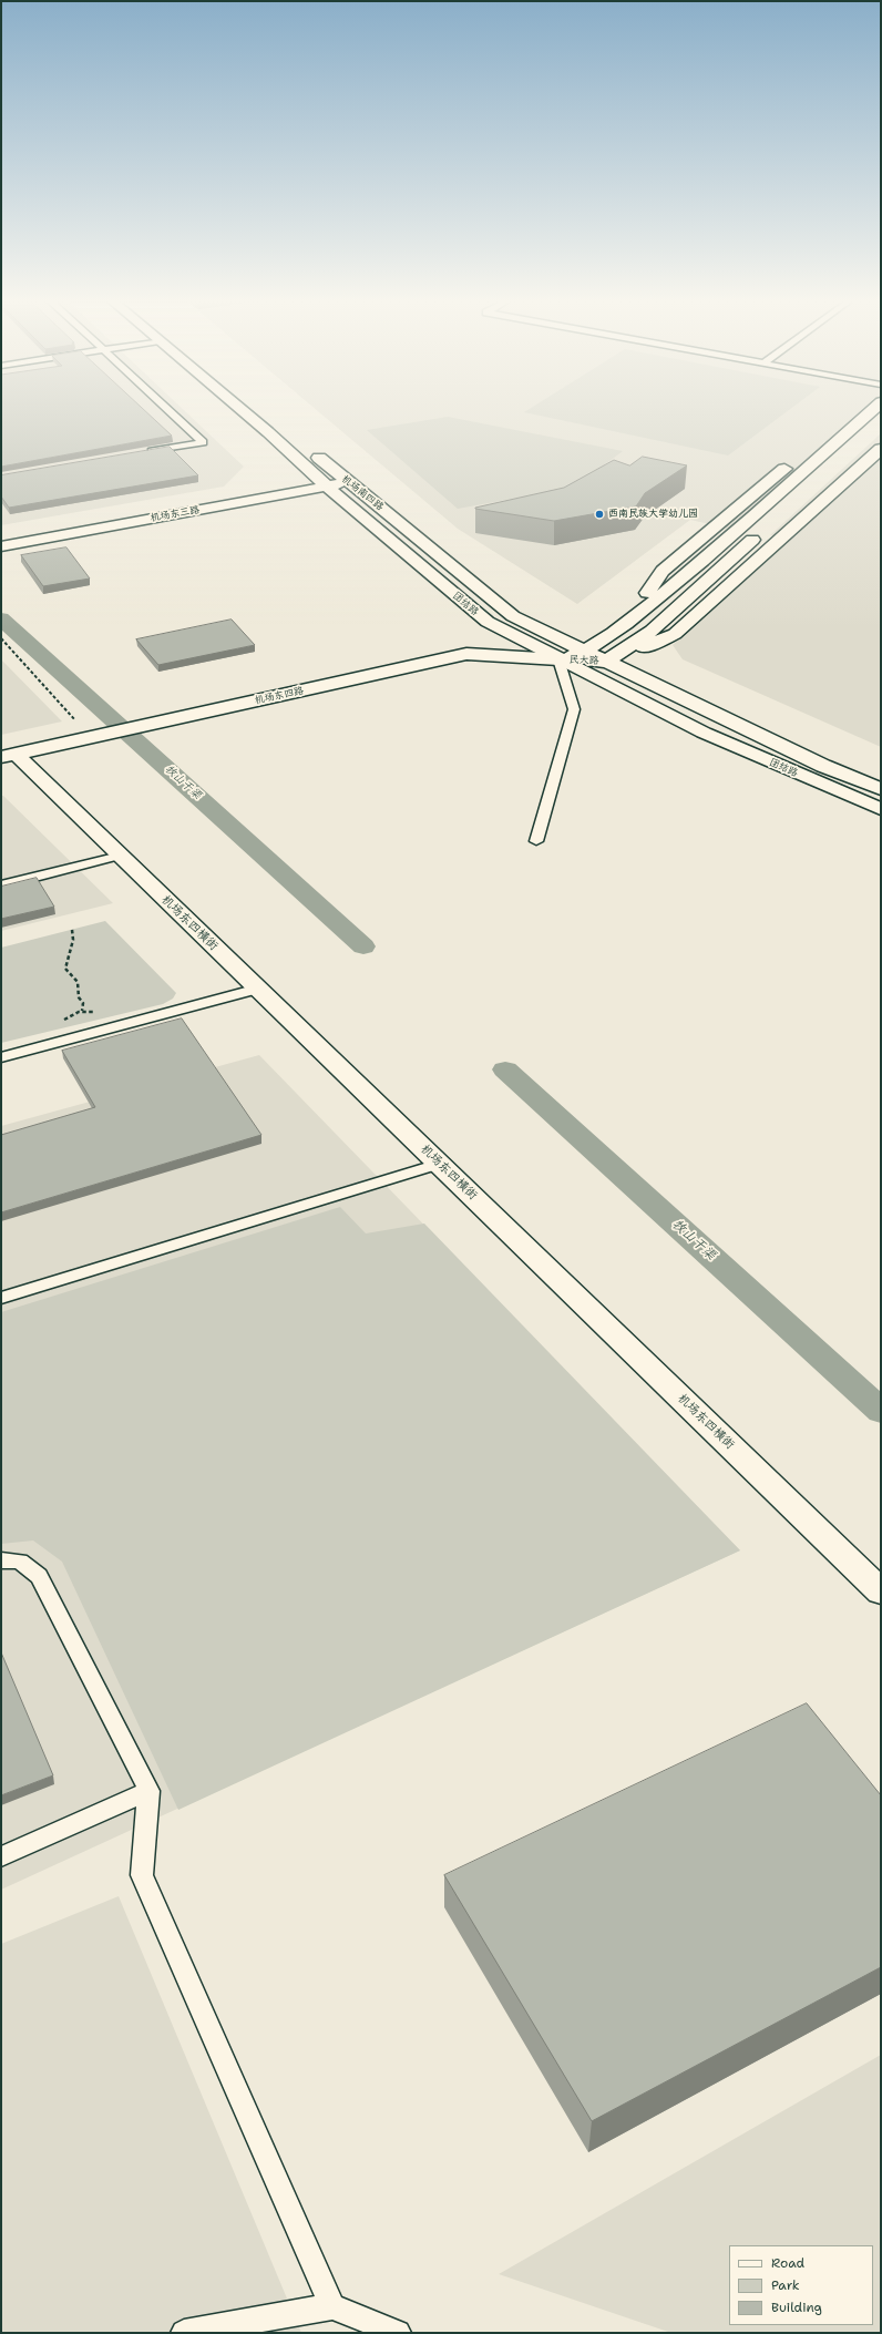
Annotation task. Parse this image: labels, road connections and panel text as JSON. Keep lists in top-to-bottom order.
{
  "streets": {
    "main road": [
      "机场南四路",
      "机场东三路",
      "团结路",
      "民大路",
      "机场东四路",
      "机场东四横街"
    ]
  },
  "crossings": [
    ["机场南四路", "机场东三路"],
    ["机场南四路", "团结路"],
    ["机场南四路", "民大路"],
    ["机场东三路", "团结路"],
    ["团结路", "民大路"],
    ["团结路", "机场东四路"],
    ["民大路", "机场东四路"],
    ["机场东四路", "机场东四横街"]
  ],
  "water": ["牧山干渠"],
  "places": ["西南民族大学幼儿园"],
  "legend": ["Road", "Park", "Building"]
}
